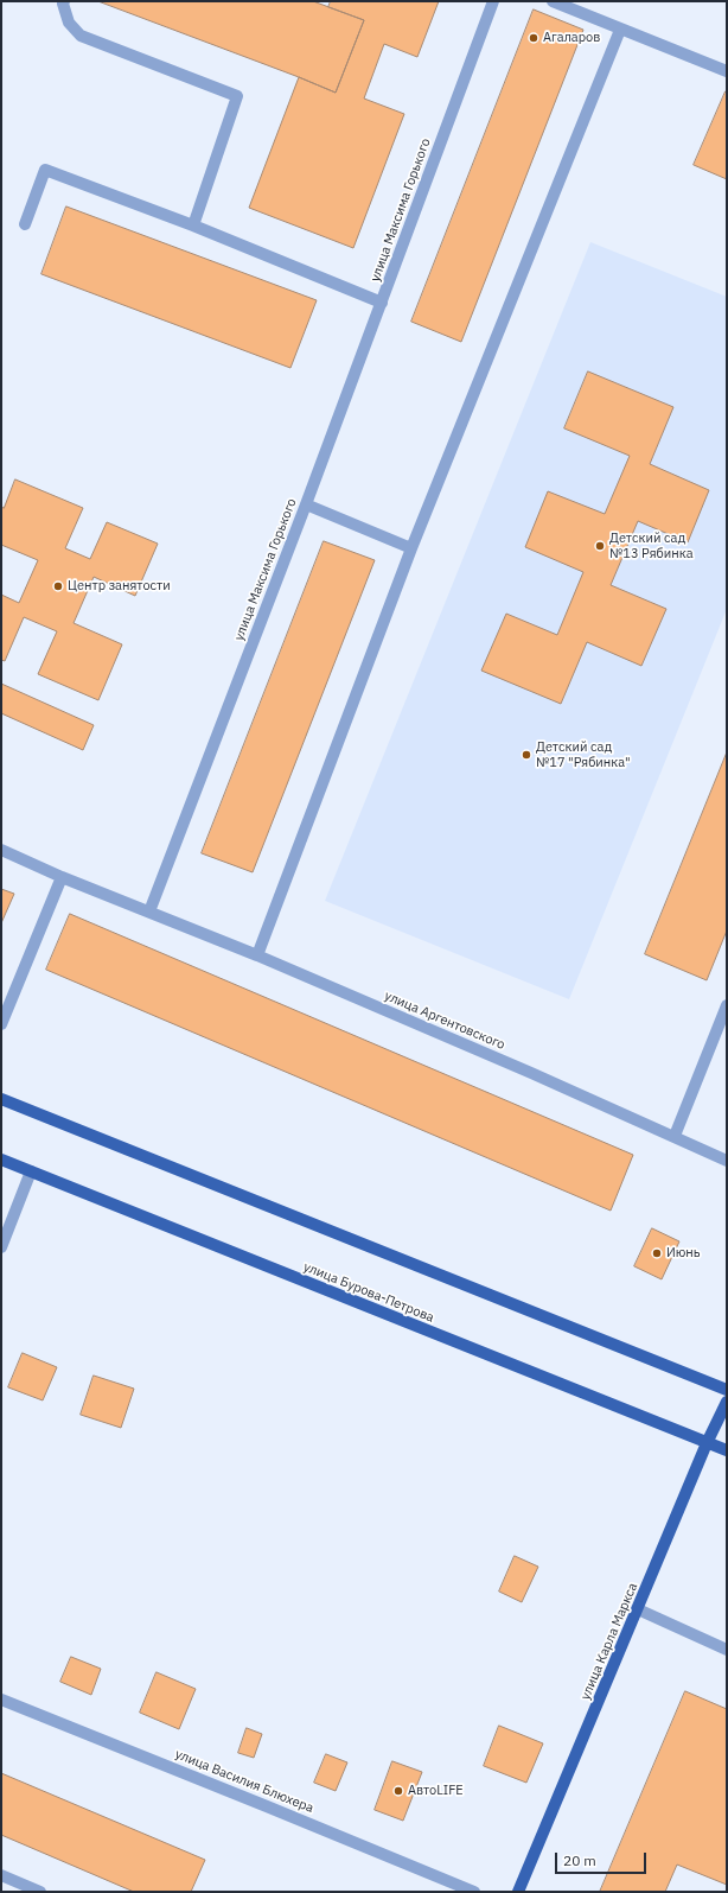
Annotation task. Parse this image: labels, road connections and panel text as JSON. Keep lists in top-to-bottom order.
{
  "streets": {
    "main road": ["улица Бурова-Петрова", "улица Карла Маркса"],
    "street": ["улица Максима Горького", "улица Аргентовского", "улица Василия Блюхера"]
  },
  "crossings": [
    ["улица Максима Горького", "улица Аргентовского"],
    ["улица Бурова-Петрова", "улица Карла Маркса"]
  ],
  "places": [
    "Агаларов",
    "Детский сад №13 Рябинка",
    "Центр занятости",
    "Детский сад №17 \"Рябинка\"",
    "Июнь",
    "АвтоLIFE"
  ],
  "scale_bar": "20 m"
}
